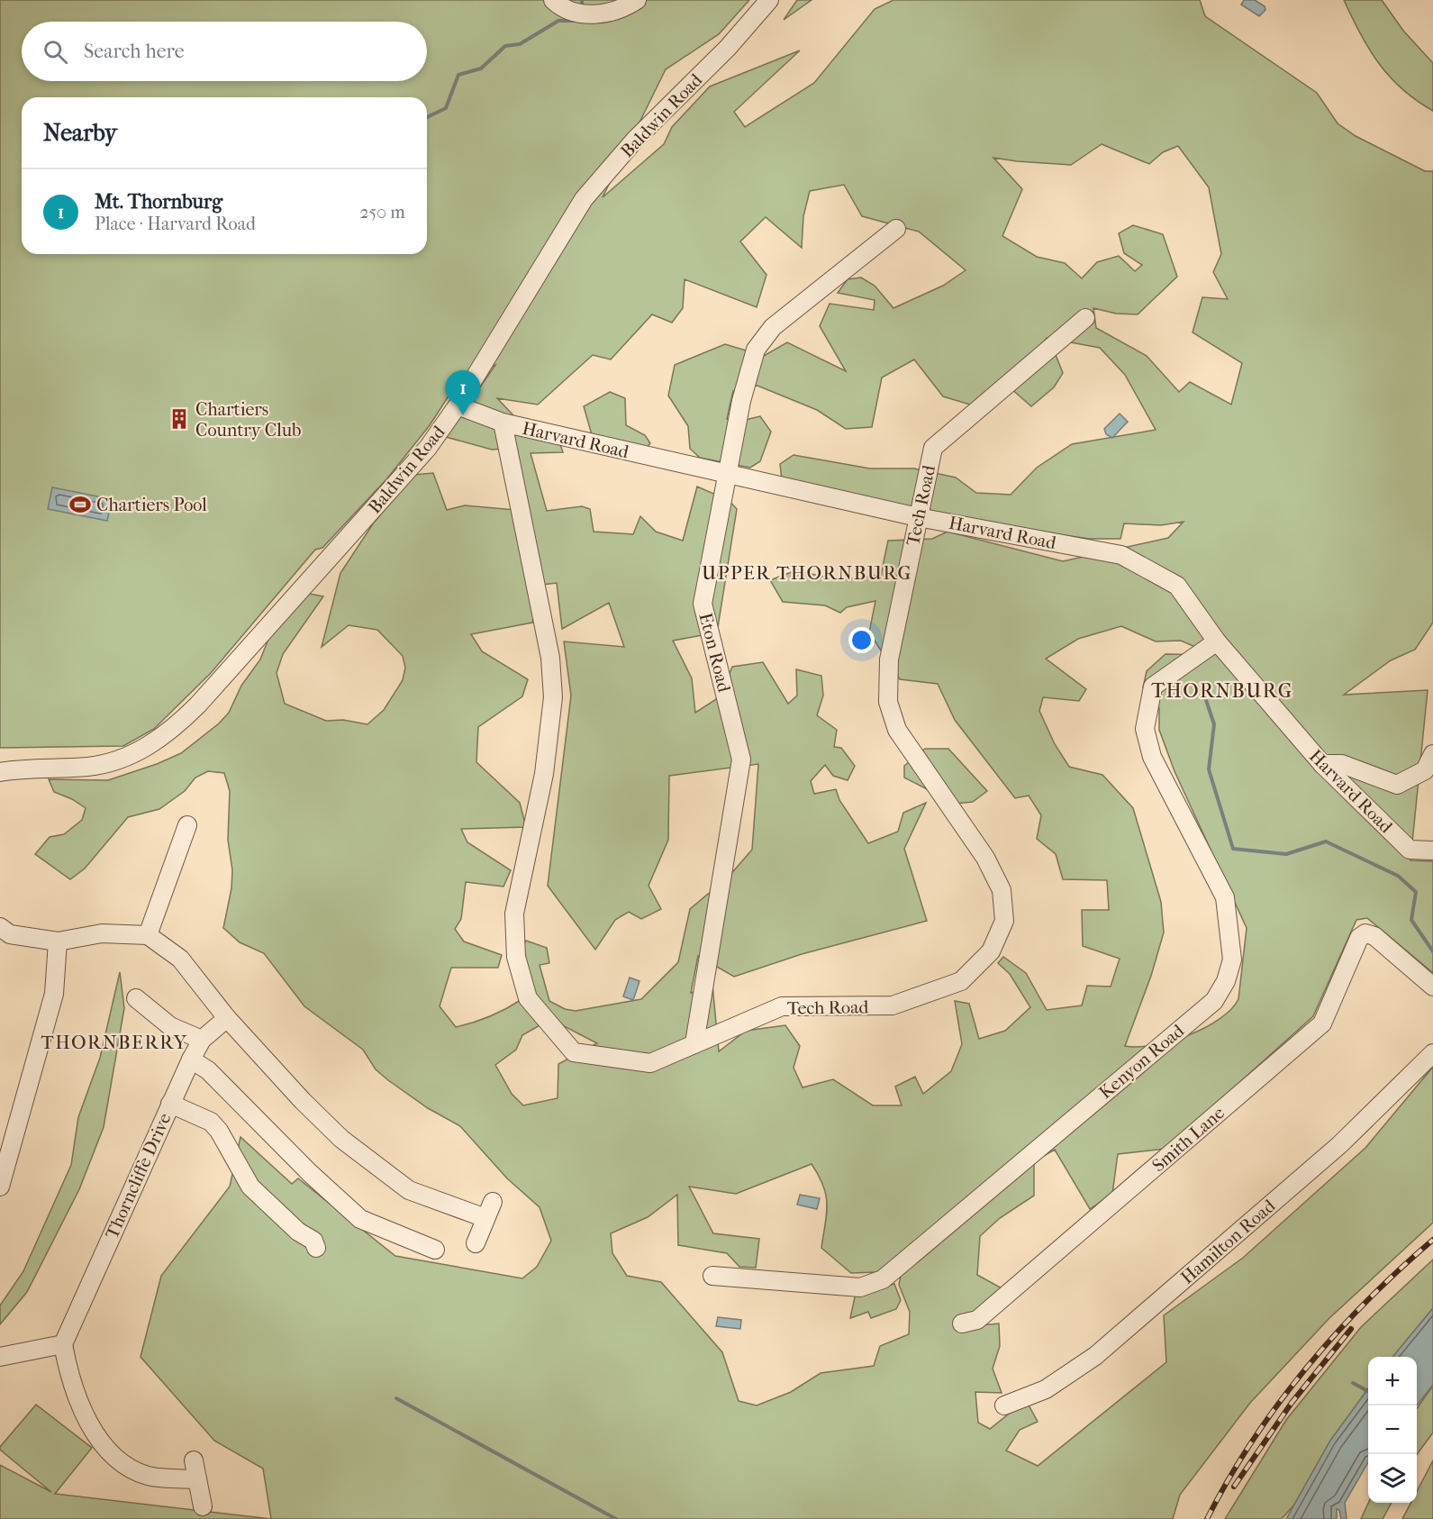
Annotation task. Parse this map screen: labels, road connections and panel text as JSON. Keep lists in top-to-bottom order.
{
  "streets": {
    "street": [
      "Baldwin Road",
      "Harvard Road",
      "Tech Road",
      "Eton Road",
      "Kenyon Road",
      "Smith Lane",
      "Thorncliffe Drive",
      "Hamilton Road"
    ]
  },
  "crossings": [
    ["Baldwin Road", "Harvard Road"],
    ["Harvard Road", "Tech Road"],
    ["Harvard Road", "Eton Road"],
    ["Harvard Road", "Kenyon Road"],
    ["Tech Road", "Eton Road"]
  ],
  "districts": ["UPPER THORNBURG", "THORNBURG", "THORNBERRY"],
  "places": {
    "building": ["Chartiers Country Club"],
    "sports": ["Chartiers Pool"]
  },
  "page": {
    "search": "Search here",
    "heading": "Nearby",
    "list": [
      {
        "mark": "1",
        "name": "Mt. Thornburg",
        "note": "Place · Harvard Road",
        "value": "250 m"
      }
    ],
    "pins": "1",
    "map_buttons": ["+", "−"]
  }
}
